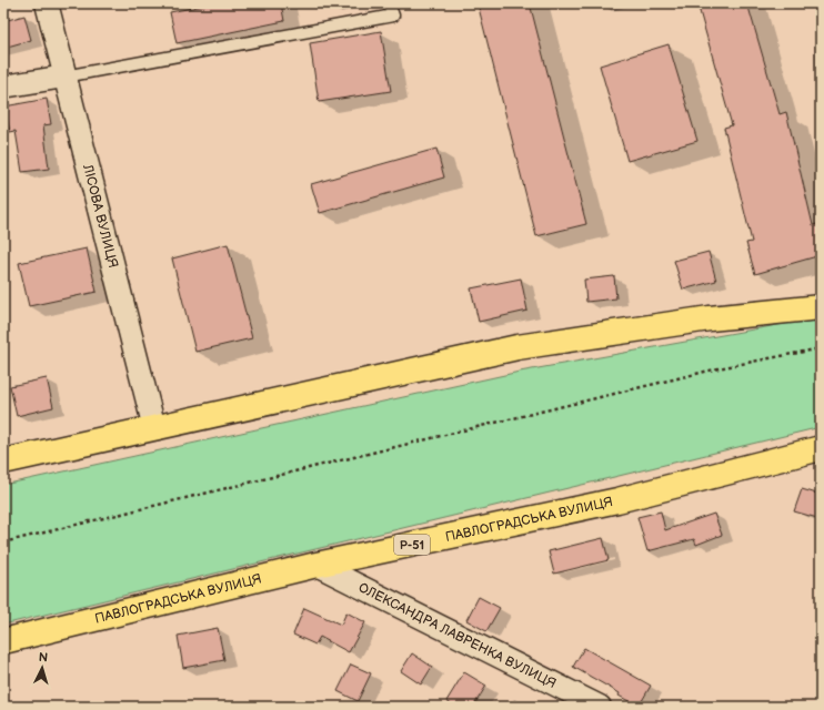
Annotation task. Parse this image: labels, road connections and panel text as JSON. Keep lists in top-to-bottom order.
{
  "streets": {
    "main road": ["ПАВЛОГРАДСЬКА ВУЛИЦЯ", "Р-51"],
    "street": ["ЛІСОВА ВУЛИЦЯ", "ОЛЕКСАНДРА ЛАВРЕНКА ВУЛИЦЯ"]
  },
  "crossings": [
    ["ПАВЛОГРАДСЬКА ВУЛИЦЯ", "ОЛЕКСАНДРА ЛАВРЕНКА ВУЛИЦЯ"]
  ],
  "north": "top"
}
